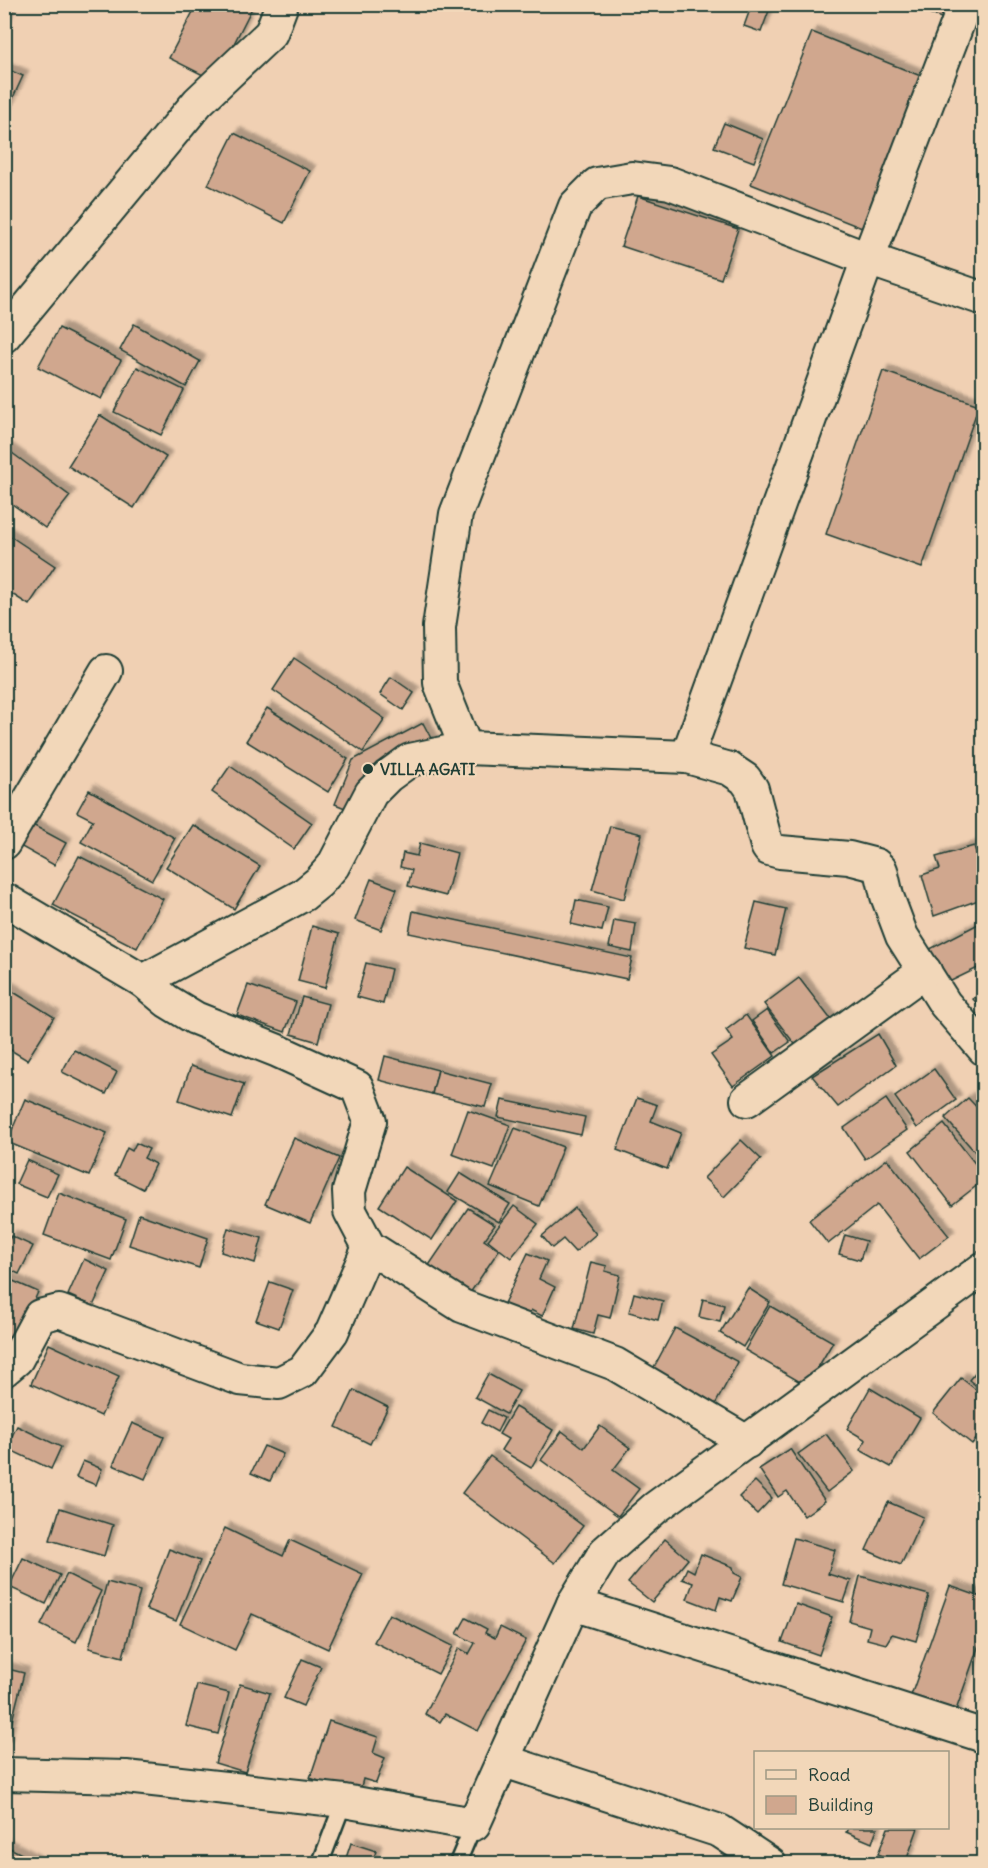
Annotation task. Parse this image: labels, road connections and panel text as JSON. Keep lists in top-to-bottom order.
{
  "places": ["VILLA AGATI"],
  "legend": ["Road", "Building"]
}
